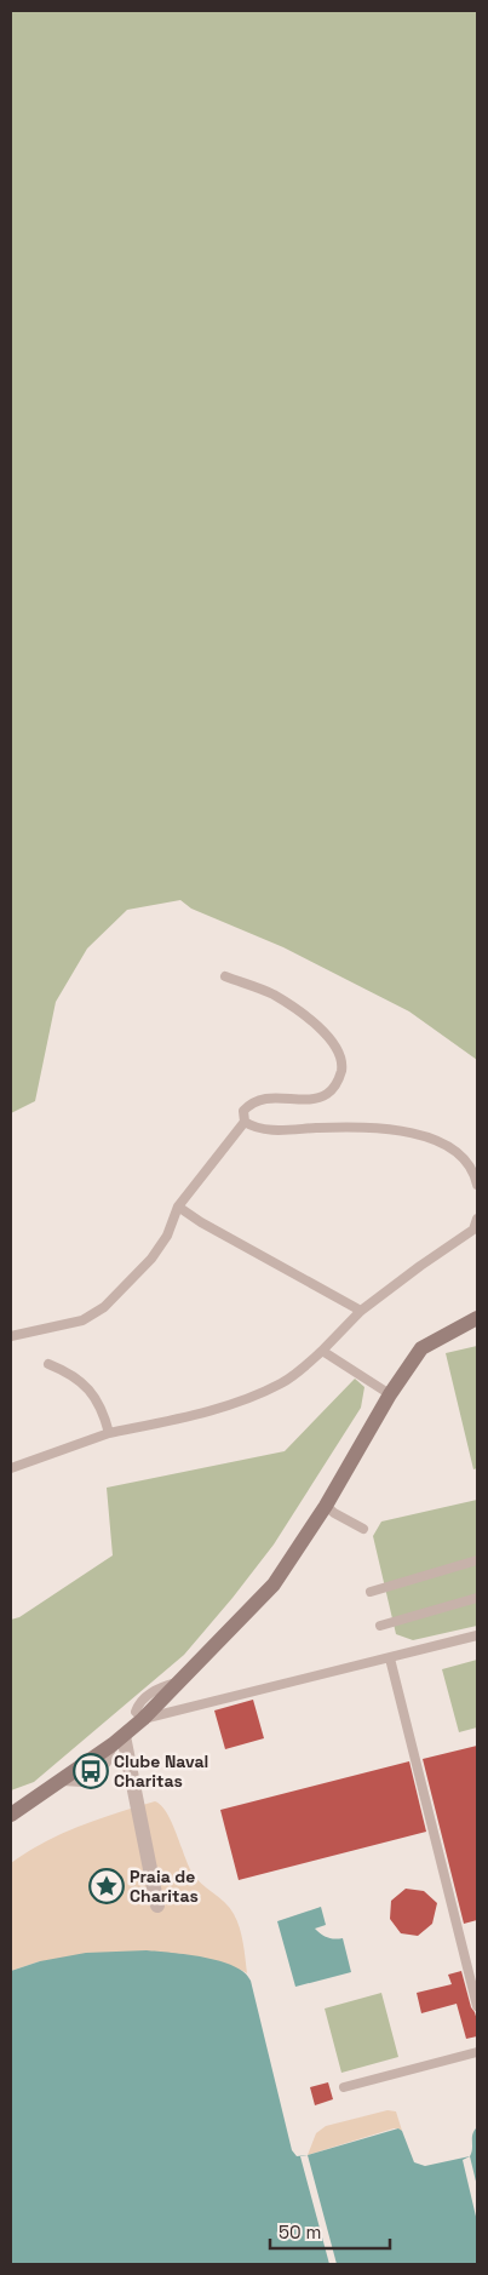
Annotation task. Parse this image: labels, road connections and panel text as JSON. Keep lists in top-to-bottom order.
{
  "places": {
    "bus stop": ["Clube Naval Charitas"],
    "place": ["Praia de Charitas"]
  },
  "scale_bar": "50 m"
}
